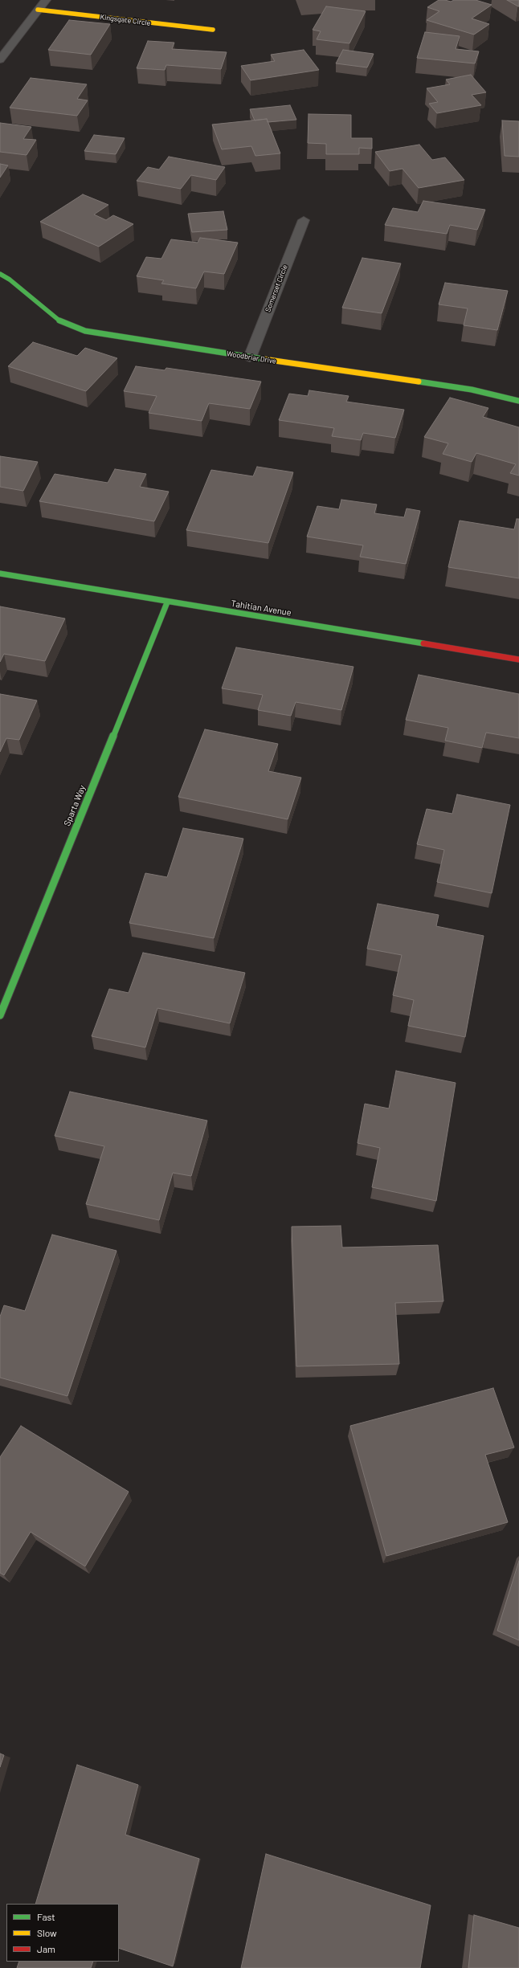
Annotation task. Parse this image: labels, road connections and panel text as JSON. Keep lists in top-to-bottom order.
{
  "streets": {
    "street": [
      "Kingsgate Circle",
      "Somerset Circle",
      "Woodbriar Drive",
      "Tahitian Avenue",
      "Sparta Way"
    ]
  },
  "crossings": [
    ["Somerset Circle", "Woodbriar Drive"],
    ["Tahitian Avenue", "Sparta Way"]
  ],
  "legend": ["Fast", "Slow", "Jam"]
}
